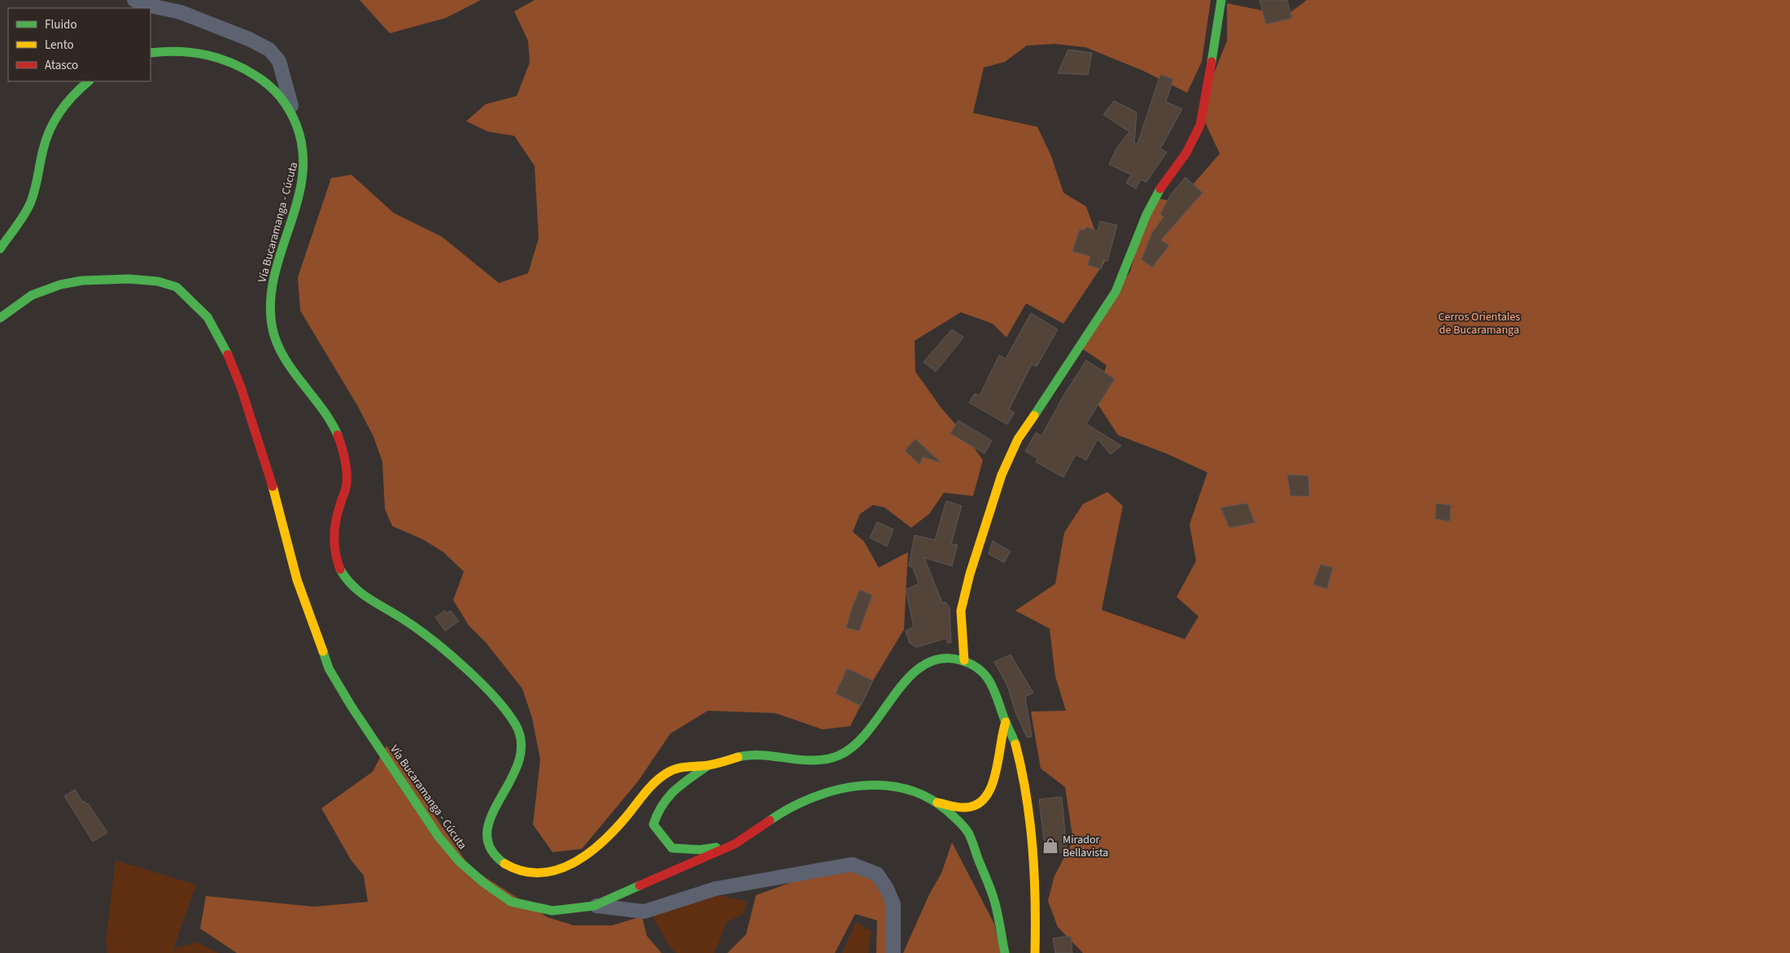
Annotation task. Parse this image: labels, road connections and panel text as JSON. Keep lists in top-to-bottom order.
{
  "streets": {
    "main road": ["Vía Bucaramanga - Cúcuta"]
  },
  "parks": ["Cerros Orientales de Bucaramanga"],
  "places": {
    "shop": ["Mirador Bellavista"]
  },
  "legend": ["Fluido", "Lento", "Atasco"]
}
